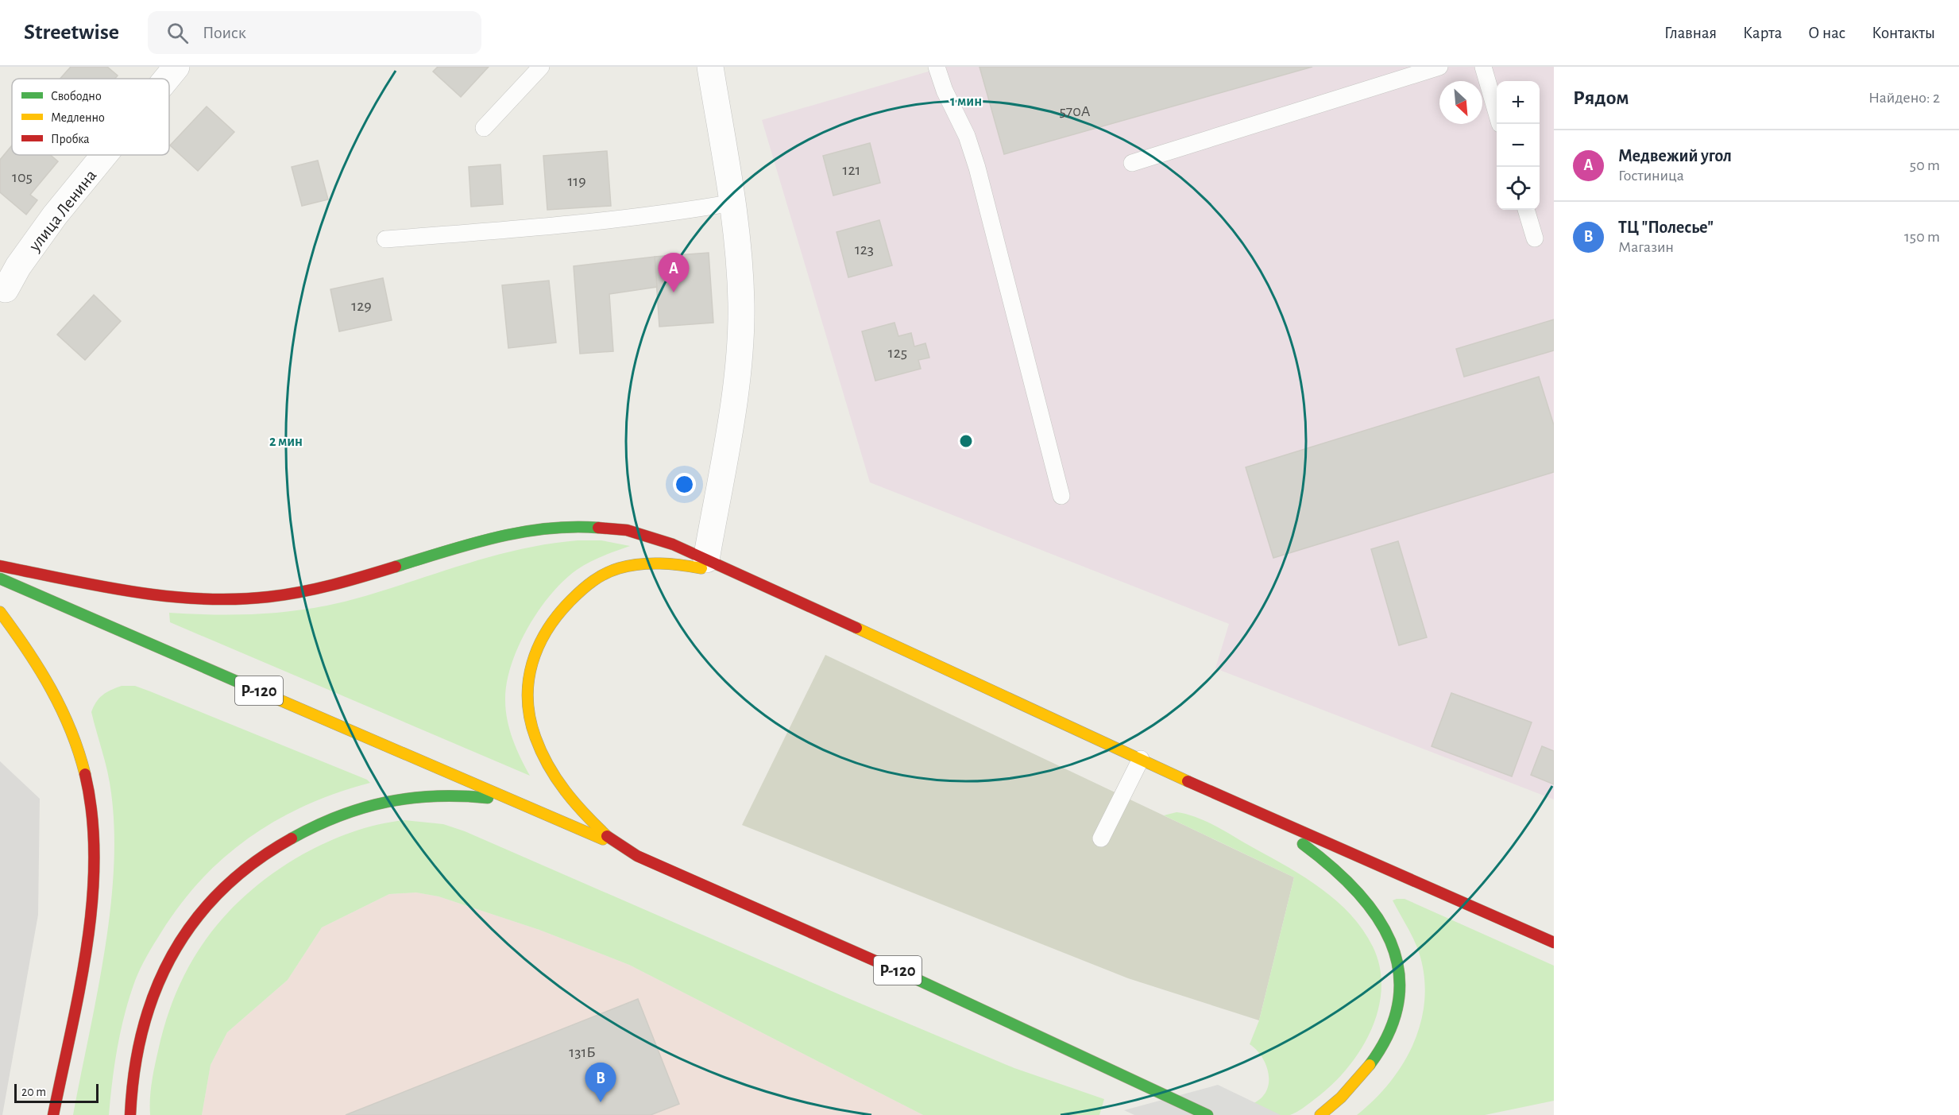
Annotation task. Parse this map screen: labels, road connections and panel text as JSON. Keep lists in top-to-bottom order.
{
  "streets": {
    "main road": ["Р-120"],
    "street": ["улица Ленина"]
  },
  "house_numbers": [
    "570А",
    "121",
    "105",
    "119",
    "123",
    "129",
    "125",
    "131Б"
  ],
  "legend": ["Свободно", "Медленно", "Пробка"],
  "scale_bar": "20 m",
  "north": "bottom right",
  "page": {
    "header": "Streetwise",
    "search": "Поиск",
    "nav": [
      "Главная",
      "Карта",
      "О нас",
      "Контакты"
    ],
    "heading": ["Рядом", "Найдено: 2"],
    "map_buttons": ["+", "−"],
    "list": [
      {
        "mark": "A",
        "name": "Медвежий угол",
        "note": "Гостиница",
        "value": "50 m"
      },
      {
        "mark": "B",
        "name": "ТЦ \"Полесье\"",
        "note": "Магазин",
        "value": "150 m"
      }
    ],
    "pins": ["A", "B"],
    "scale": "20 m"
  },
  "rings": ["1 мин", "2 мин"]
}
